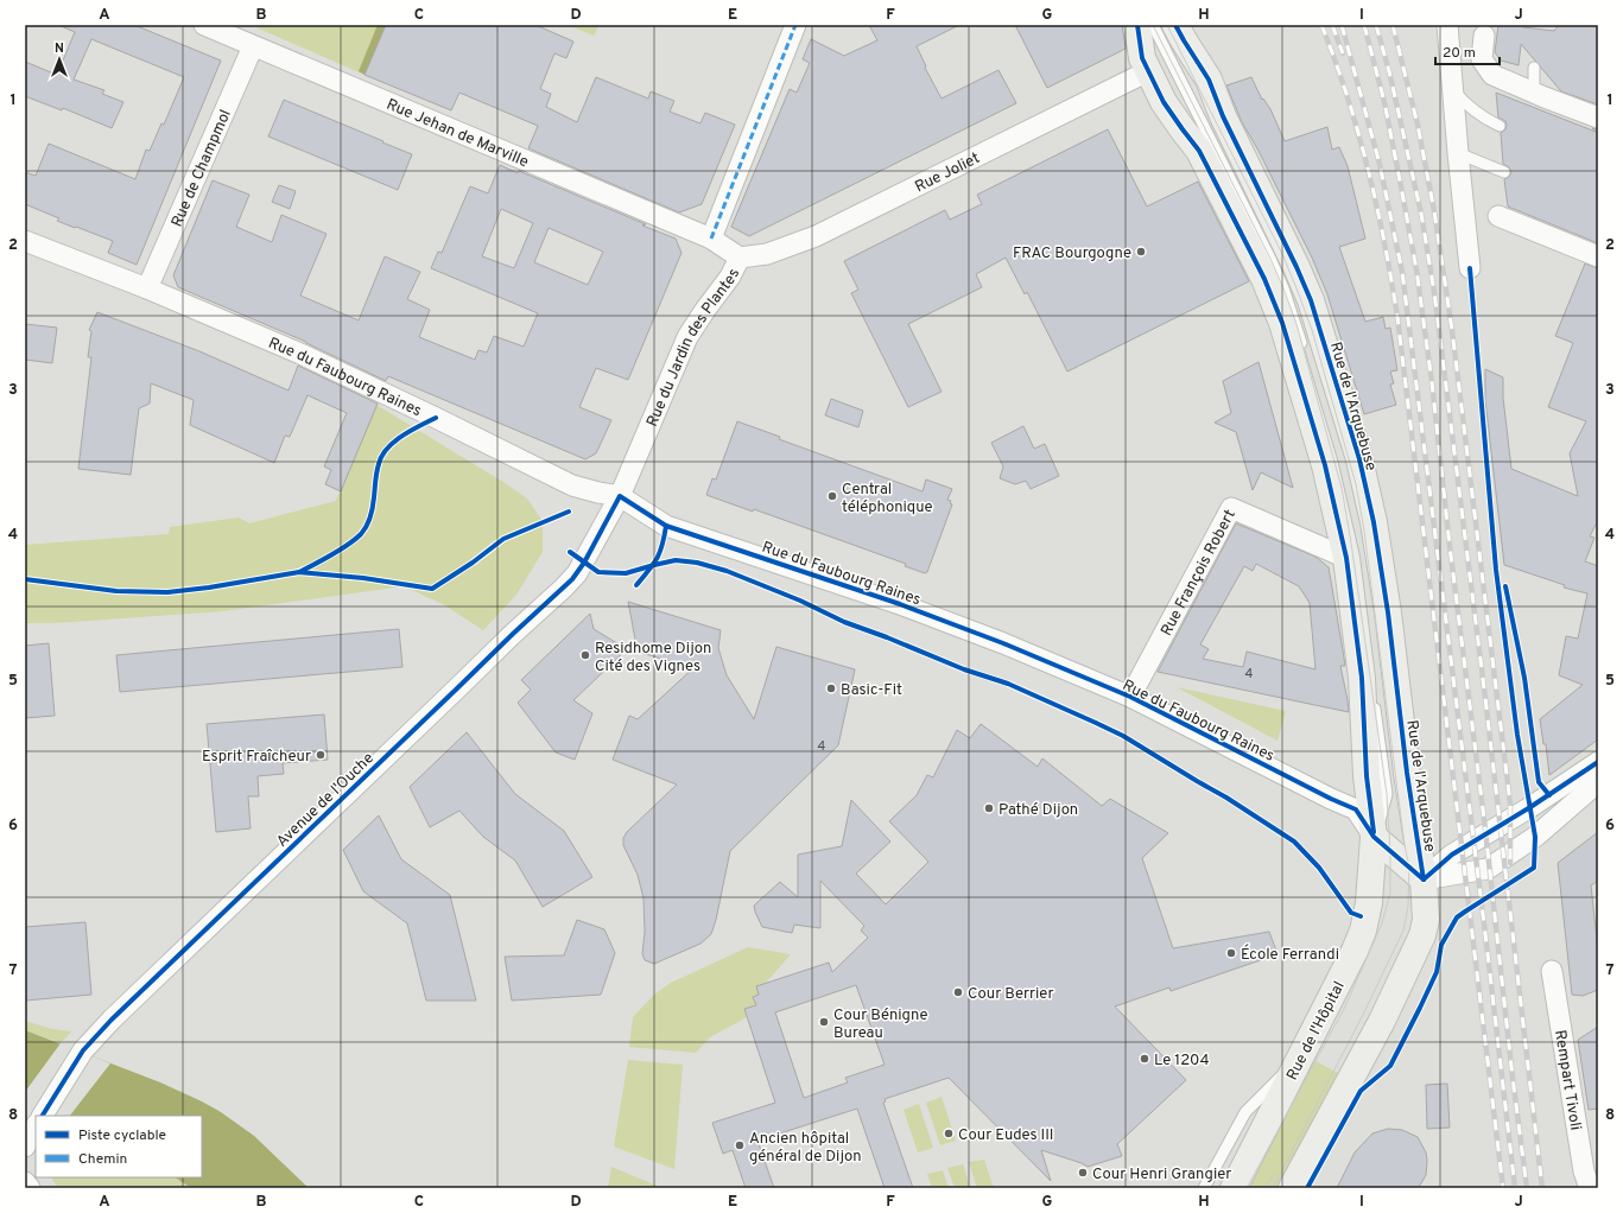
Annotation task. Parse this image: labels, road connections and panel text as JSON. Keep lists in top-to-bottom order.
{
  "streets": {
    "main road": ["Rue du Faubourg Raines", "Rue de l'Arquebuse", "Rue de l'Hôpital"],
    "street": [
      "Rue Jehan de Marville",
      "Rue de Champmol",
      "Rue Joliet",
      "Rue du Jardin des Plantes",
      "Rue François Robert",
      "Avenue de l'Ouche",
      "Rempart Tivoli"
    ]
  },
  "crossings": [
    ["Rue Jehan de Marville", "Rue de Champmol"],
    ["Rue Jehan de Marville", "Rue du Jardin des Plantes"],
    ["Rue de Champmol", "Rue du Faubourg Raines"],
    ["Rue Joliet", "Rue du Jardin des Plantes"],
    ["Rue du Jardin des Plantes", "Rue du Faubourg Raines"],
    ["Rue du Jardin des Plantes", "Avenue de l'Ouche"],
    ["Rue du Faubourg Raines", "Rue de l'Arquebuse"],
    ["Rue du Faubourg Raines", "Rue François Robert"],
    ["Rue du Faubourg Raines", "Avenue de l'Ouche"],
    ["Rue du Faubourg Raines", "Rue de l'Hôpital"]
  ],
  "places": [
    "FRAC Bourgogne",
    "Central téléphonique",
    "Residhome Dijon Cité des Vignes",
    "Basic-Fit",
    "Esprit Fraîcheur",
    "Pathé Dijon",
    "École Ferrandi",
    "Cour Berrier",
    "Cour Bénigne Bureau",
    "Le 1204",
    "Cour Eudes III",
    "Ancien hôpital général de Dijon",
    "Cour Henri Grangier"
  ],
  "house_numbers": ["4", "4"],
  "legend": ["Piste cyclable", "Chemin"],
  "scale_bar": "20 m",
  "north": "top",
  "grid": {
    "columns": [
      "A",
      "B",
      "C",
      "D",
      "E",
      "F",
      "G",
      "H",
      "I",
      "J"
    ],
    "rows": [
      "1",
      "2",
      "3",
      "4",
      "5",
      "6",
      "7",
      "8"
    ]
  }
}
